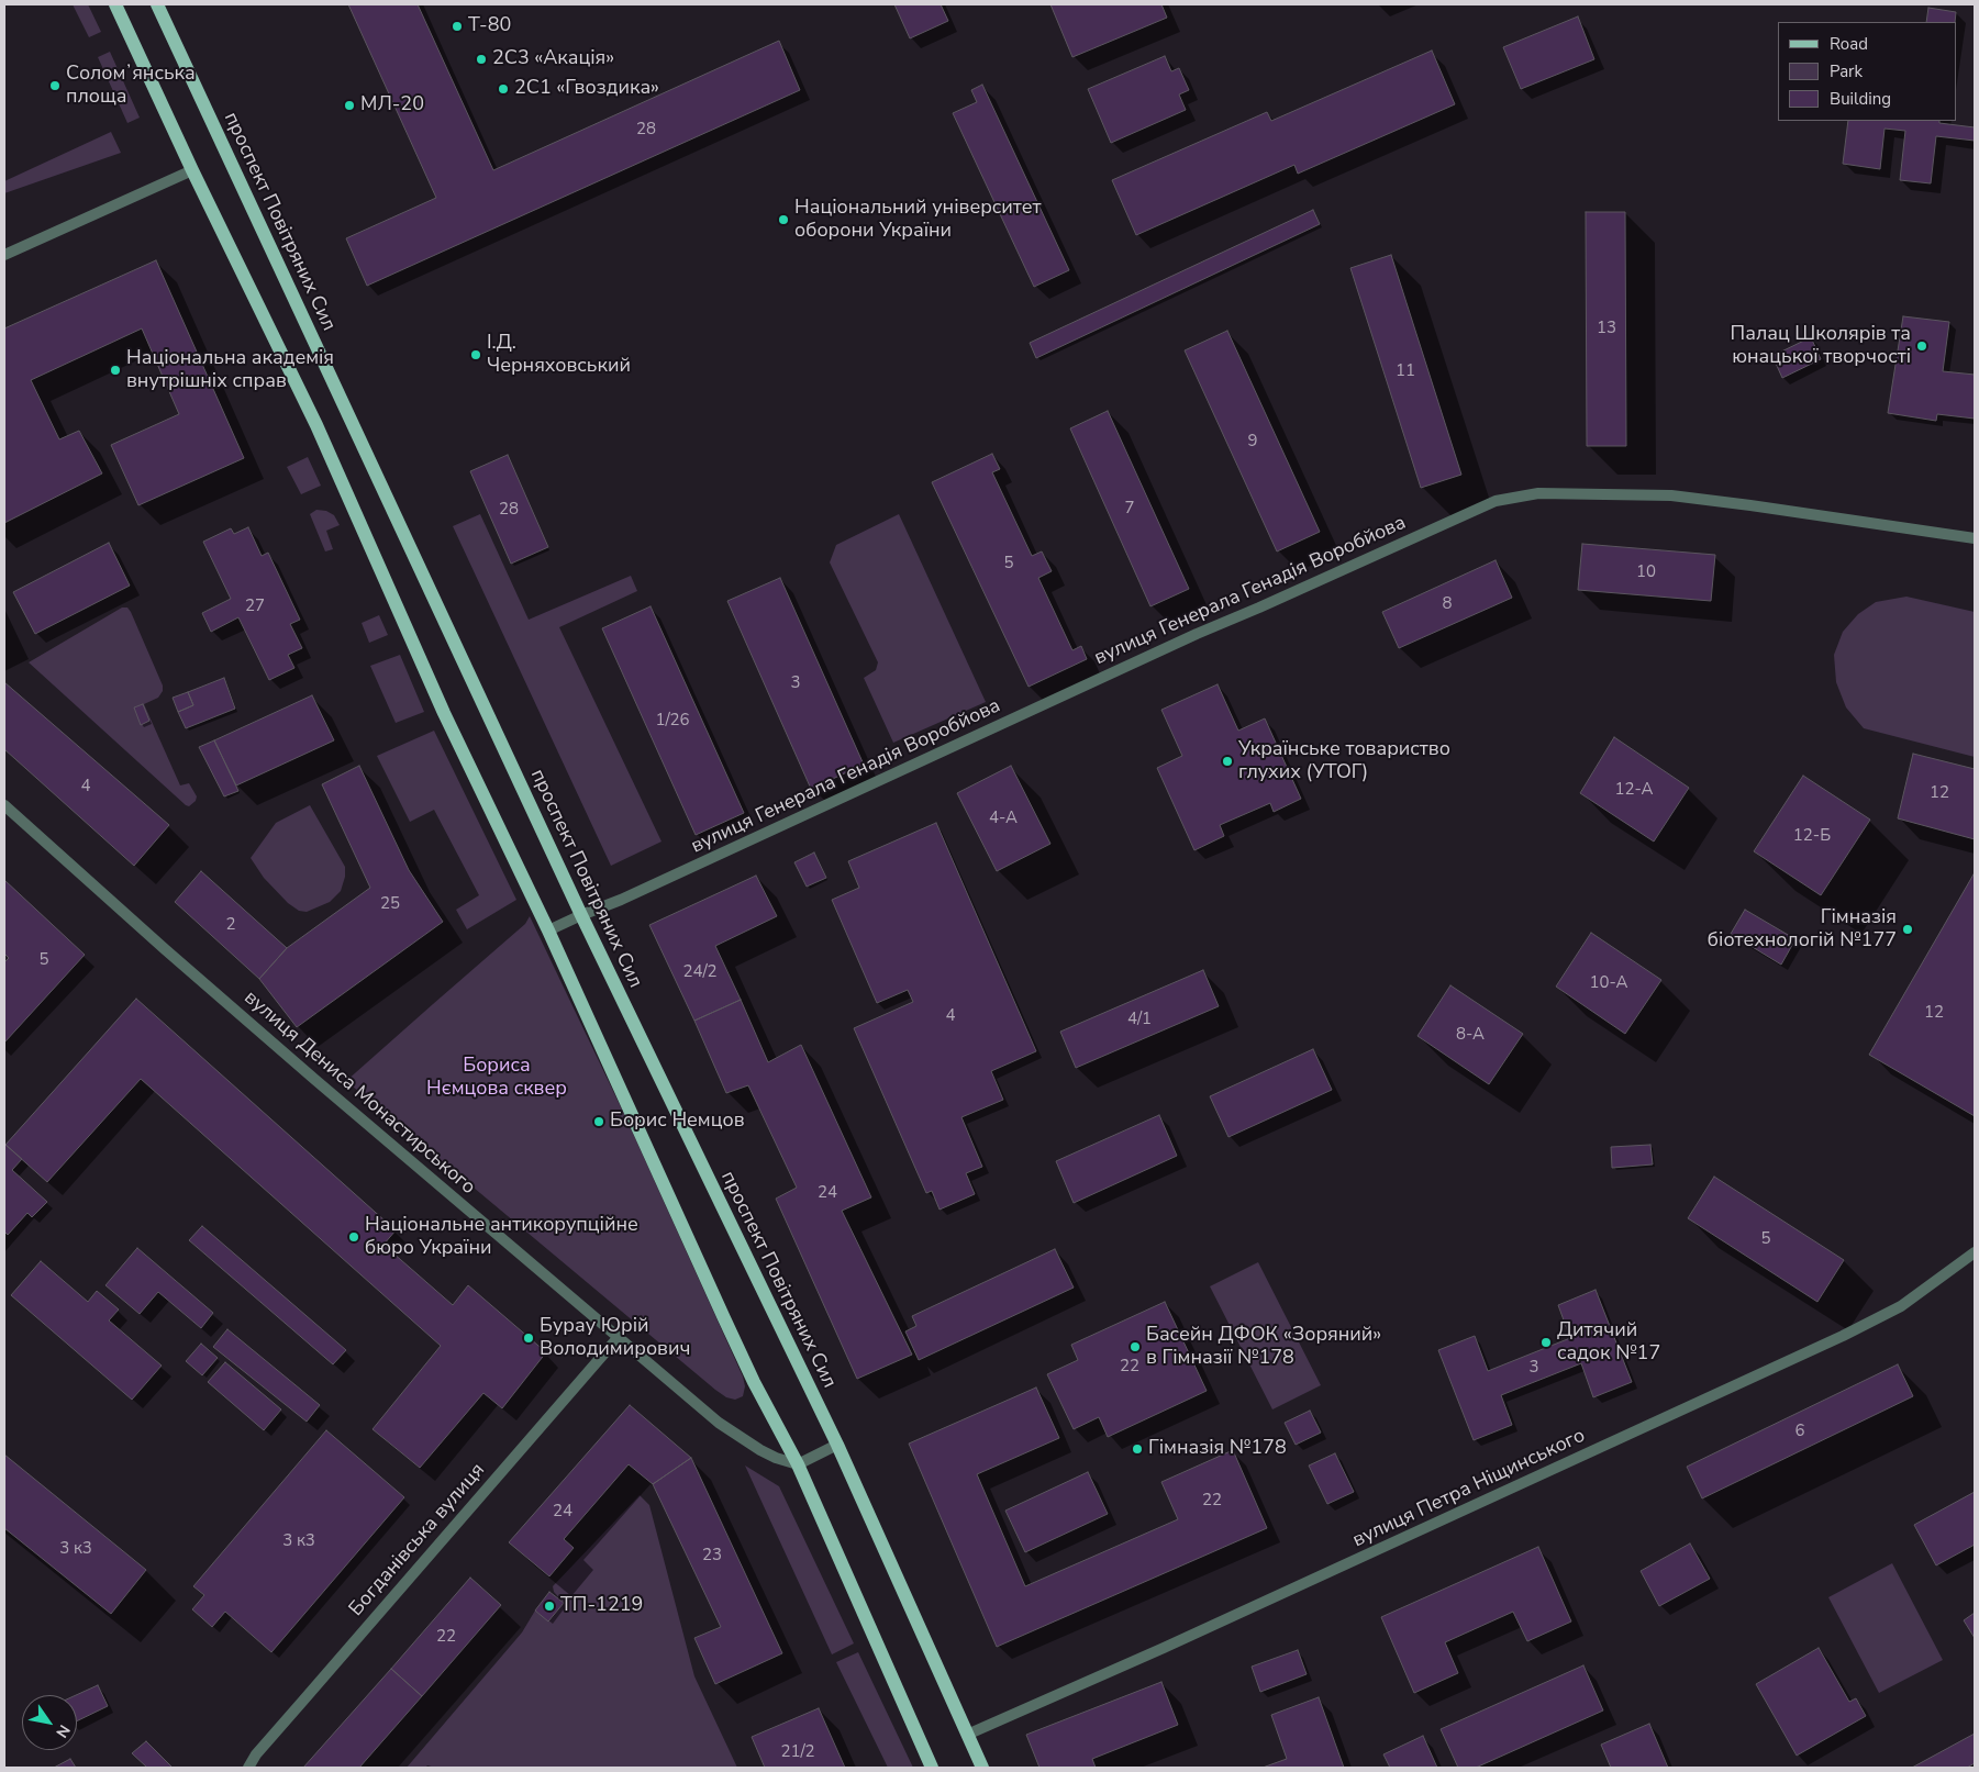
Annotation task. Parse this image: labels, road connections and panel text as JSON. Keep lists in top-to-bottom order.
{
  "streets": {
    "main road": ["проспект Повітряних Сил"],
    "street": [
      "вулиця Генерала Генадія Воробйова",
      "вулиця Дениса Монастирського",
      "вулиця Петра Ніщинського",
      "Богданівська вулиця"
    ]
  },
  "crossings": [
    ["проспект Повітряних Сил", "вулиця Генерала Генадія Воробйова"],
    ["проспект Повітряних Сил", "вулиця Петра Ніщинського"],
    ["вулиця Дениса Монастирського", "Богданівська вулиця"]
  ],
  "parks": ["Бориса Нємцова сквер"],
  "places": [
    "Т-80",
    "2С3 «Акація»",
    "Соломʼянська площа",
    "2С1 «Гвоздика»",
    "МЛ-20",
    "Національний університет оборони України",
    "Палац Школярів та юнацької творчості",
    "І.Д. Черняховський",
    "Національна академія внутрішніх справ",
    "Українське товариство глухих (УТОГ)",
    "Гімназія біотехнологій №177",
    "Борис Немцов",
    "Національне антикорупційне бюро України",
    "Бурау Юрій Володимирович",
    "Дитячий садок №17",
    "Басейн ДФОК «Зоряний» в Гімназії №178",
    "Гімназія №178",
    "ТП-1219"
  ],
  "house_numbers": [
    "28",
    "13",
    "11",
    "9",
    "7",
    "28",
    "5",
    "10",
    "8",
    "27",
    "3",
    "1/26",
    "4",
    "12-А",
    "12",
    "4-А",
    "12-Б",
    "25",
    "2",
    "5",
    "24/2",
    "10-А",
    "12",
    "4",
    "4/1",
    "8-А",
    "24",
    "5",
    "22",
    "3",
    "6",
    "22",
    "24",
    "3 к3",
    "3 к3",
    "23",
    "22",
    "21/2"
  ],
  "legend": ["Road", "Park", "Building"],
  "north": "bottom right"
}
